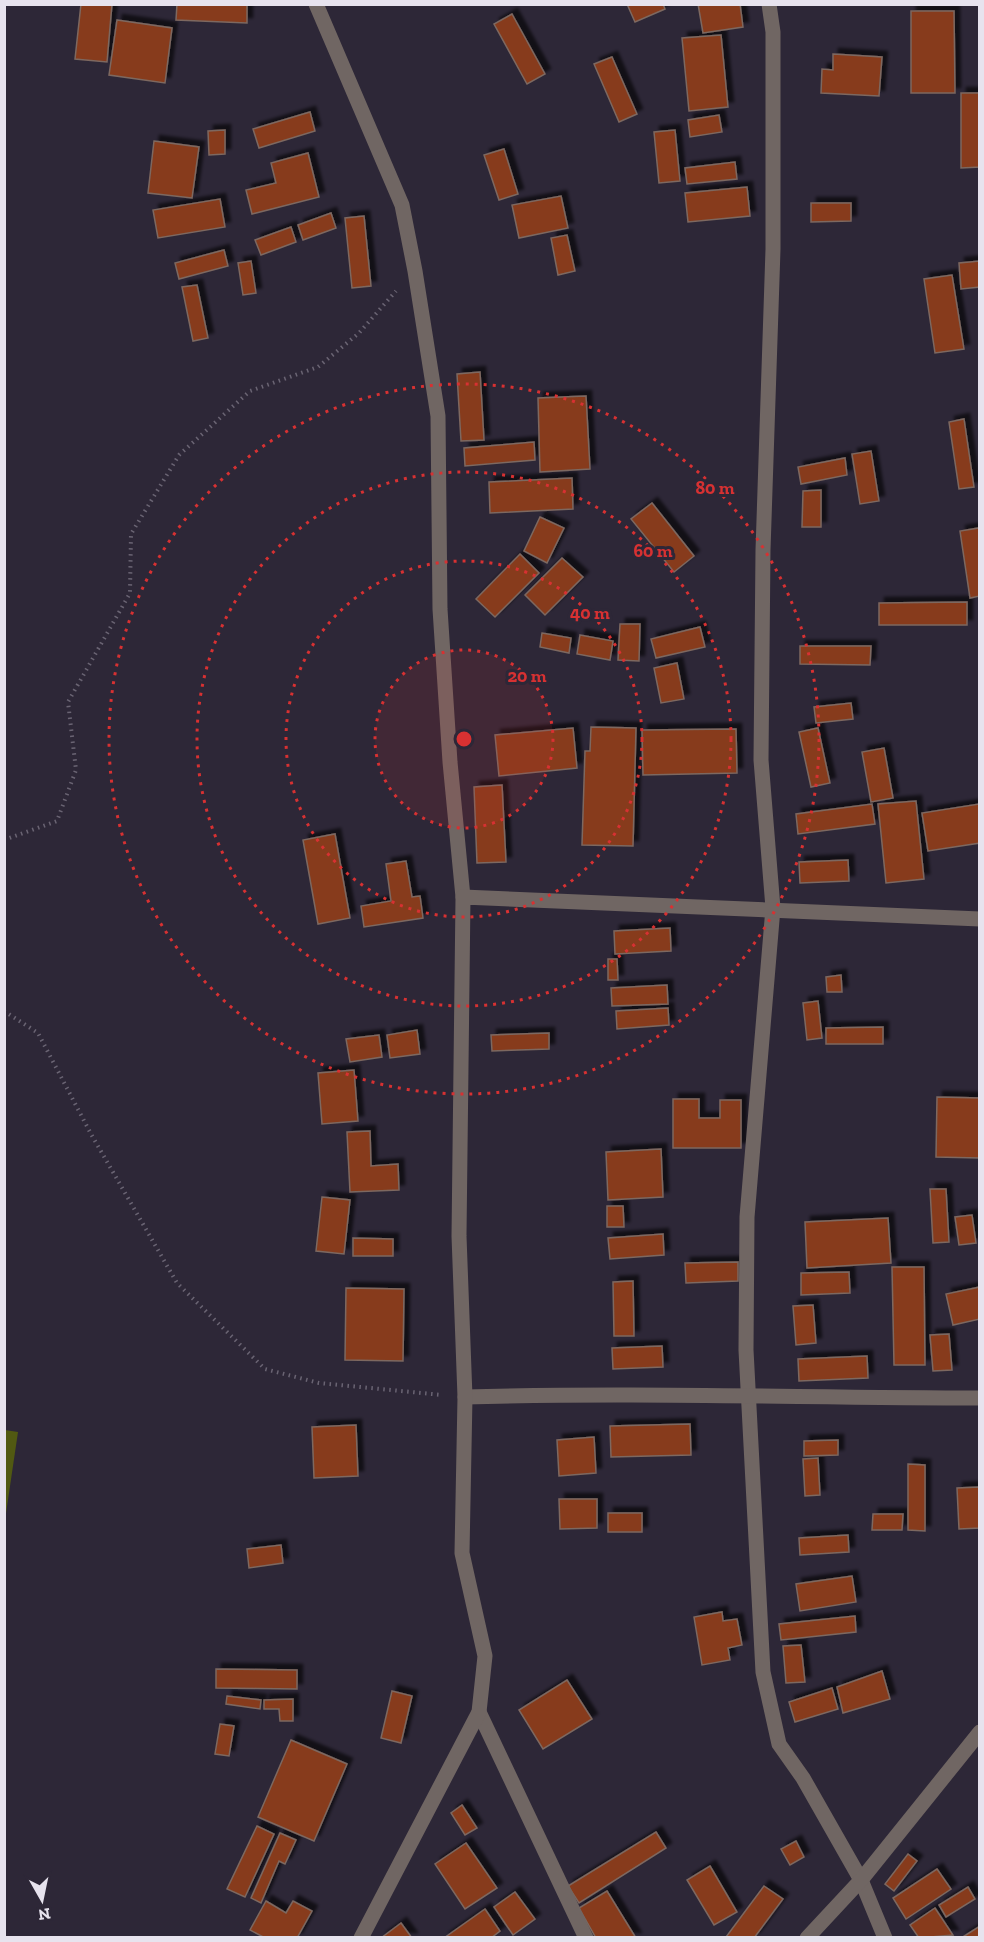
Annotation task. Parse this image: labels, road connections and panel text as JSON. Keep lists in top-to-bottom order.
{
  "north": "bottom",
  "rings": [
    "80 m",
    "60 m",
    "40 m",
    "20 m"
  ]
}
